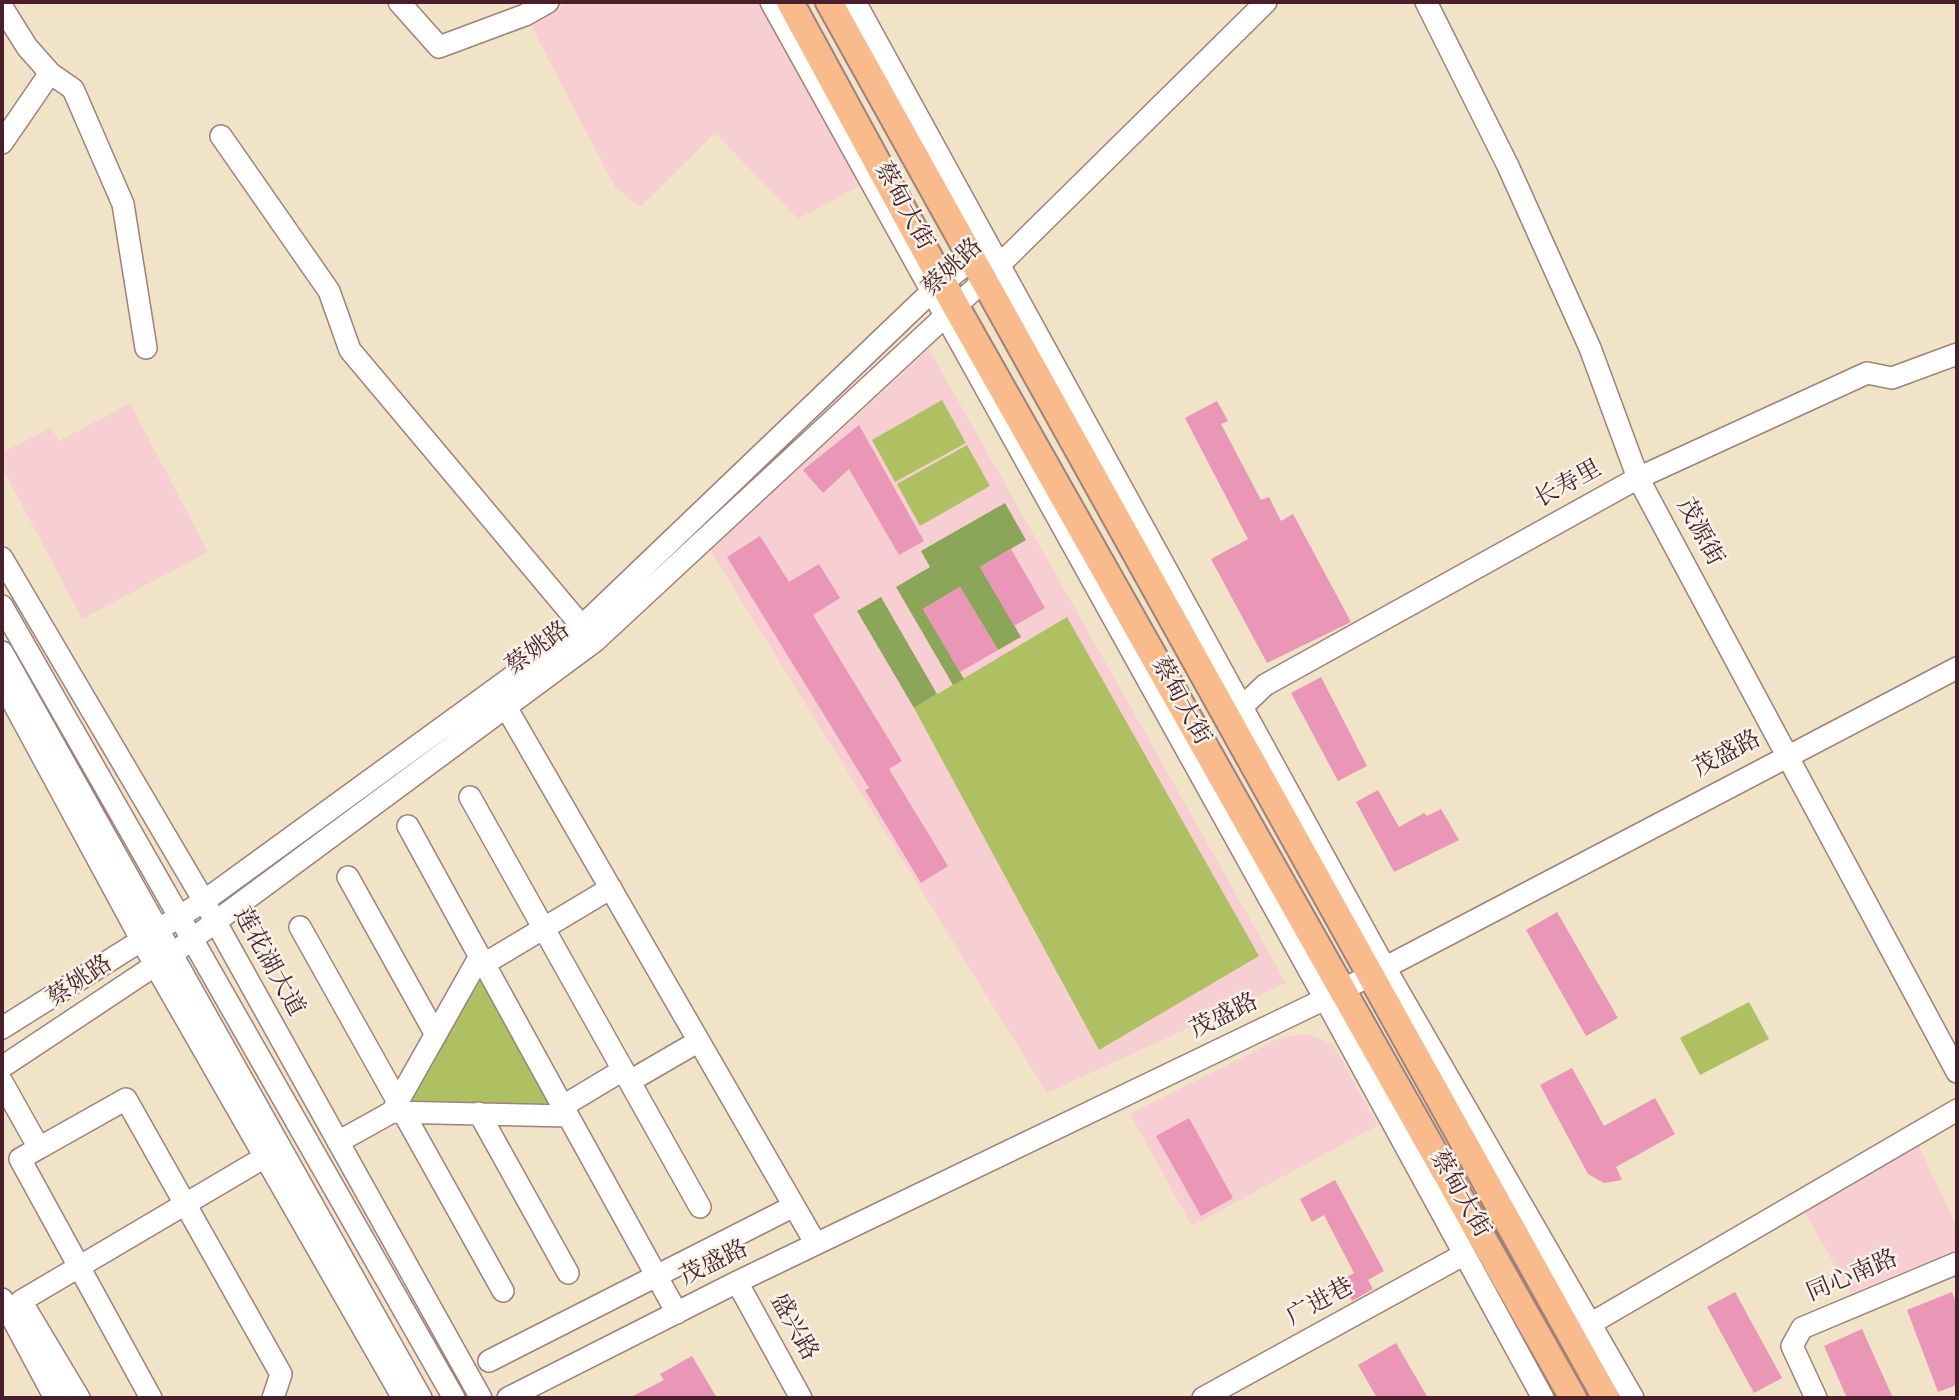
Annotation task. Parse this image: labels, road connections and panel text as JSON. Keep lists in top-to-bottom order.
{
  "streets": {
    "main road": ["蔡甸大街"],
    "street": [
      "蔡姚路",
      "长寿里",
      "茂源街",
      "茂盛路",
      "莲花湖大道",
      "同心南路",
      "广进巷",
      "盛兴路"
    ]
  },
  "crossings": [
    ["蔡甸大街", "蔡姚路"],
    ["蔡甸大街", "长寿里"],
    ["蔡甸大街", "茂盛路"],
    ["蔡姚路", "莲花湖大道"],
    ["长寿里", "茂源街"],
    ["茂源街", "茂盛路"],
    ["茂盛路", "盛兴路"]
  ]
}
